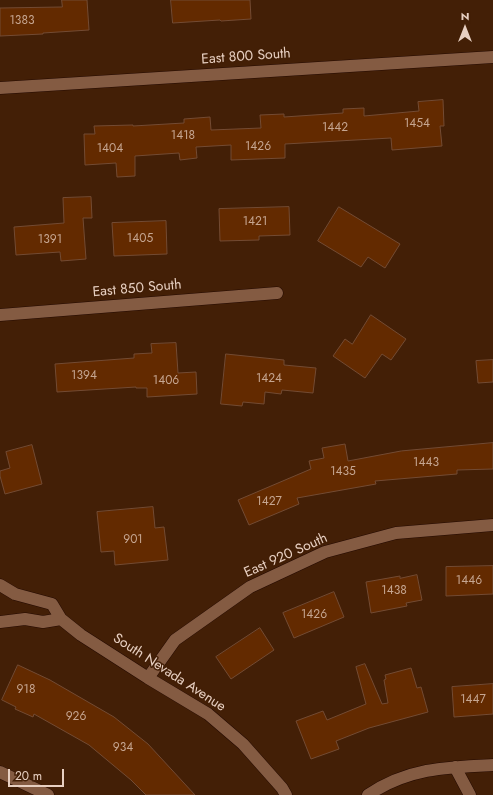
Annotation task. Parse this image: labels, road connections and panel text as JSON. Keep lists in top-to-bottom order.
{
  "streets": {
    "street": [
      "East 800 South",
      "East 850 South",
      "East 920 South",
      "South Nevada Avenue"
    ]
  },
  "crossings": [
    ["East 920 South", "South Nevada Avenue"]
  ],
  "house_numbers": [
    "1383",
    "1454",
    "1442",
    "1418",
    "1426",
    "1404",
    "1421",
    "1405",
    "1391",
    "1394",
    "1424",
    "1406",
    "1443",
    "1435",
    "1427",
    "901",
    "1446",
    "1438",
    "1426",
    "918",
    "1447",
    "926",
    "934"
  ],
  "scale_bar": "20 m",
  "north": "top"
}
